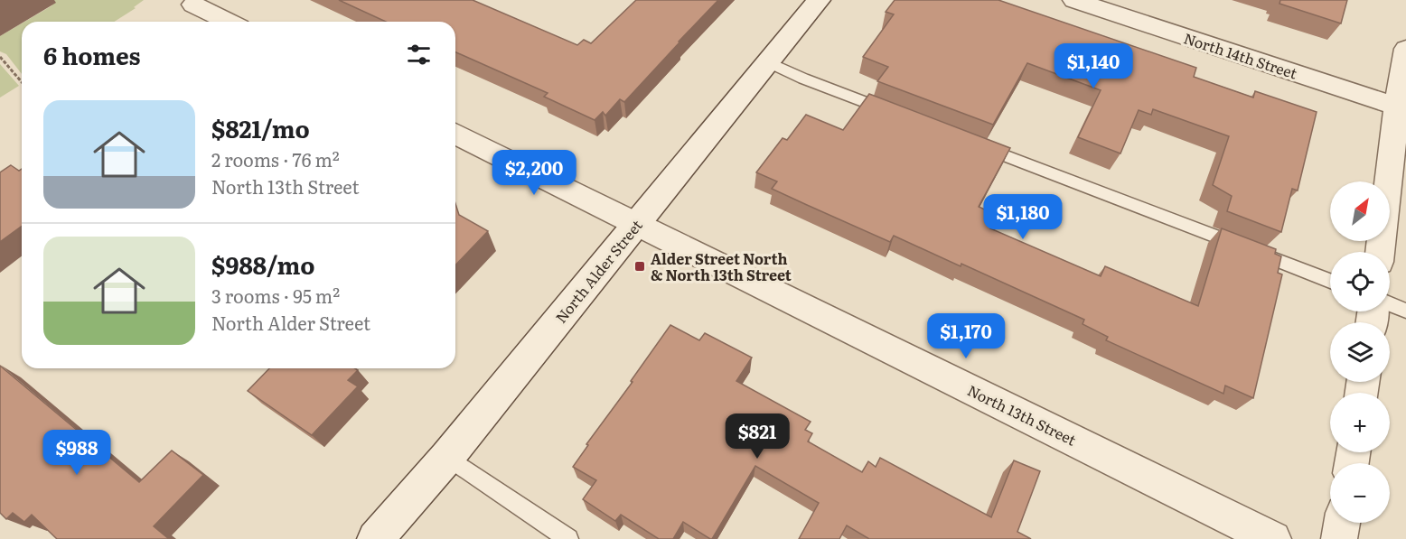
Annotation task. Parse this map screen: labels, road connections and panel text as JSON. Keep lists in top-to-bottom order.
{
  "streets": {
    "street": ["North 14th Street", "North Alder Street", "North 13th Street"]
  },
  "crossings": [
    ["North Alder Street", "North 13th Street"]
  ],
  "places": {
    "transit": ["Alder Street North & North 13th Street"]
  },
  "north": "top right",
  "page": {
    "heading": "6 homes",
    "price": [
      "$1,140",
      "$2,200",
      "$1,180",
      "$1,170",
      "$821",
      "$988"
    ],
    "list": [
      {
        "name": "$821/mo",
        "note": "2 rooms · 76 m² · North 13th Street"
      },
      {
        "name": "$988/mo",
        "note": "3 rooms · 95 m² · North Alder Street"
      }
    ],
    "map_buttons": ["+", "−"]
  }
}
